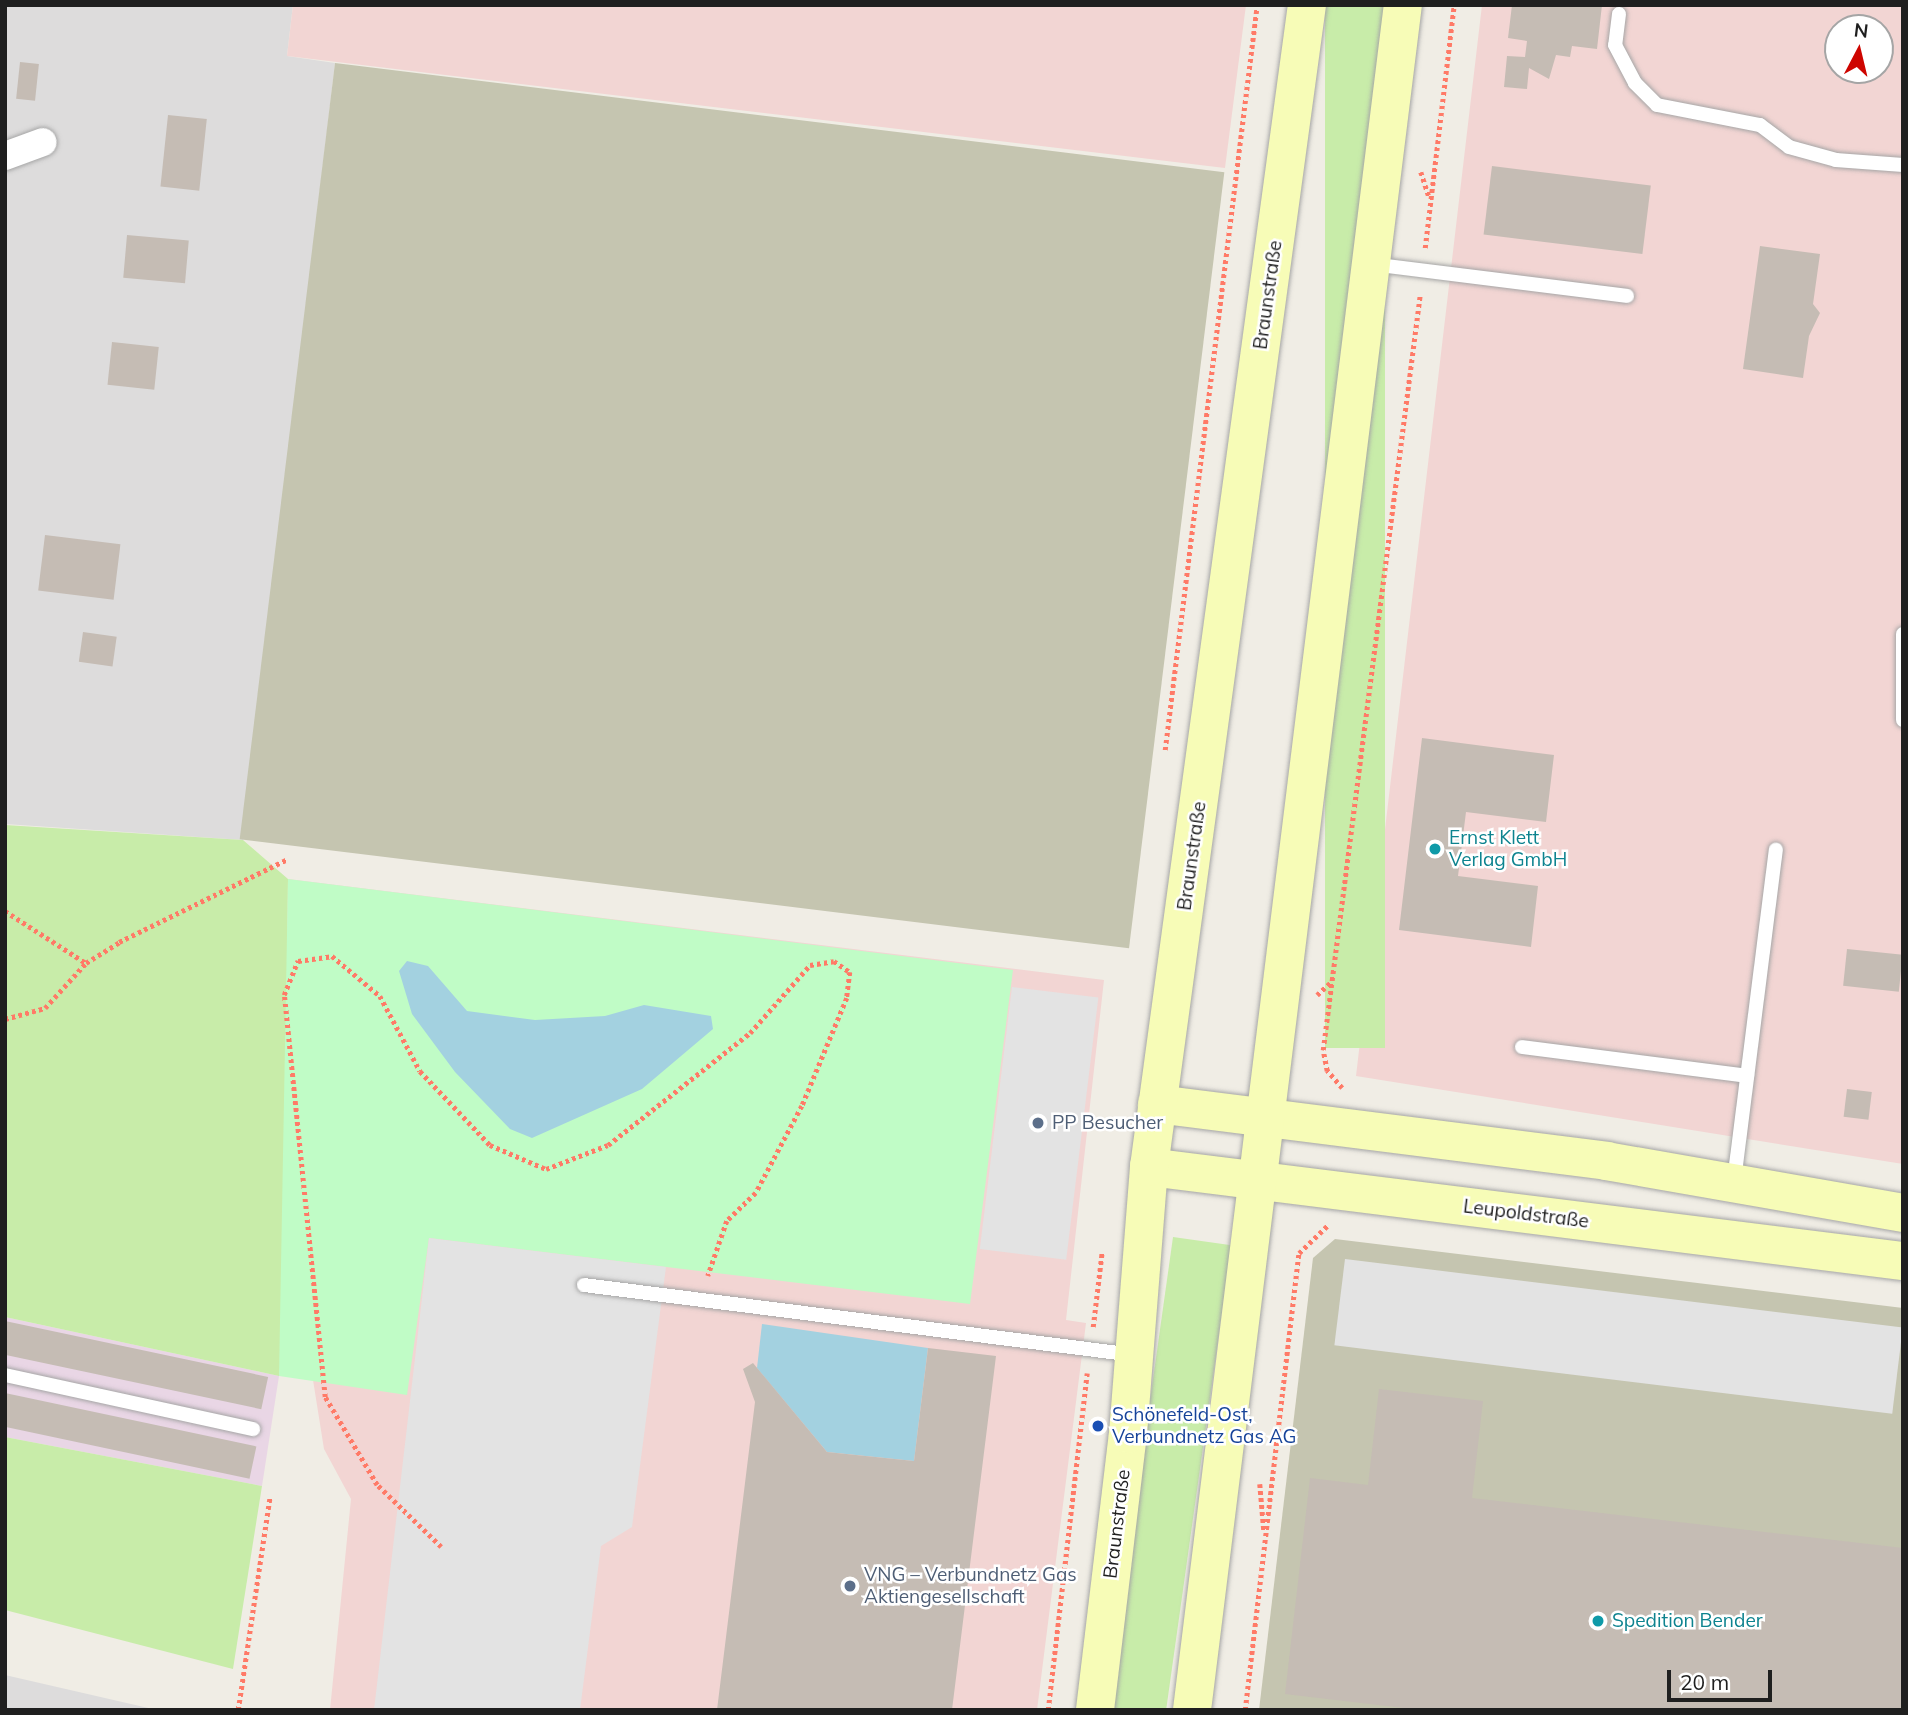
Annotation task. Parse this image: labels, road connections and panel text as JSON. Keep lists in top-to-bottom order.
{
  "streets": {
    "main road": ["Braunstraße", "Leupoldstraße"]
  },
  "crossings": [
    ["Braunstraße", "Leupoldstraße"]
  ],
  "places": [
    "Ernst Klett Verlag GmbH",
    "PP Besucher",
    "Schönefeld-Ost, Verbundnetz Gas AG",
    "VNG – Verbundnetz Gas Aktiengesellschaft",
    "Spedition Bender"
  ],
  "scale_bar": "20 m",
  "north": "top"
}
